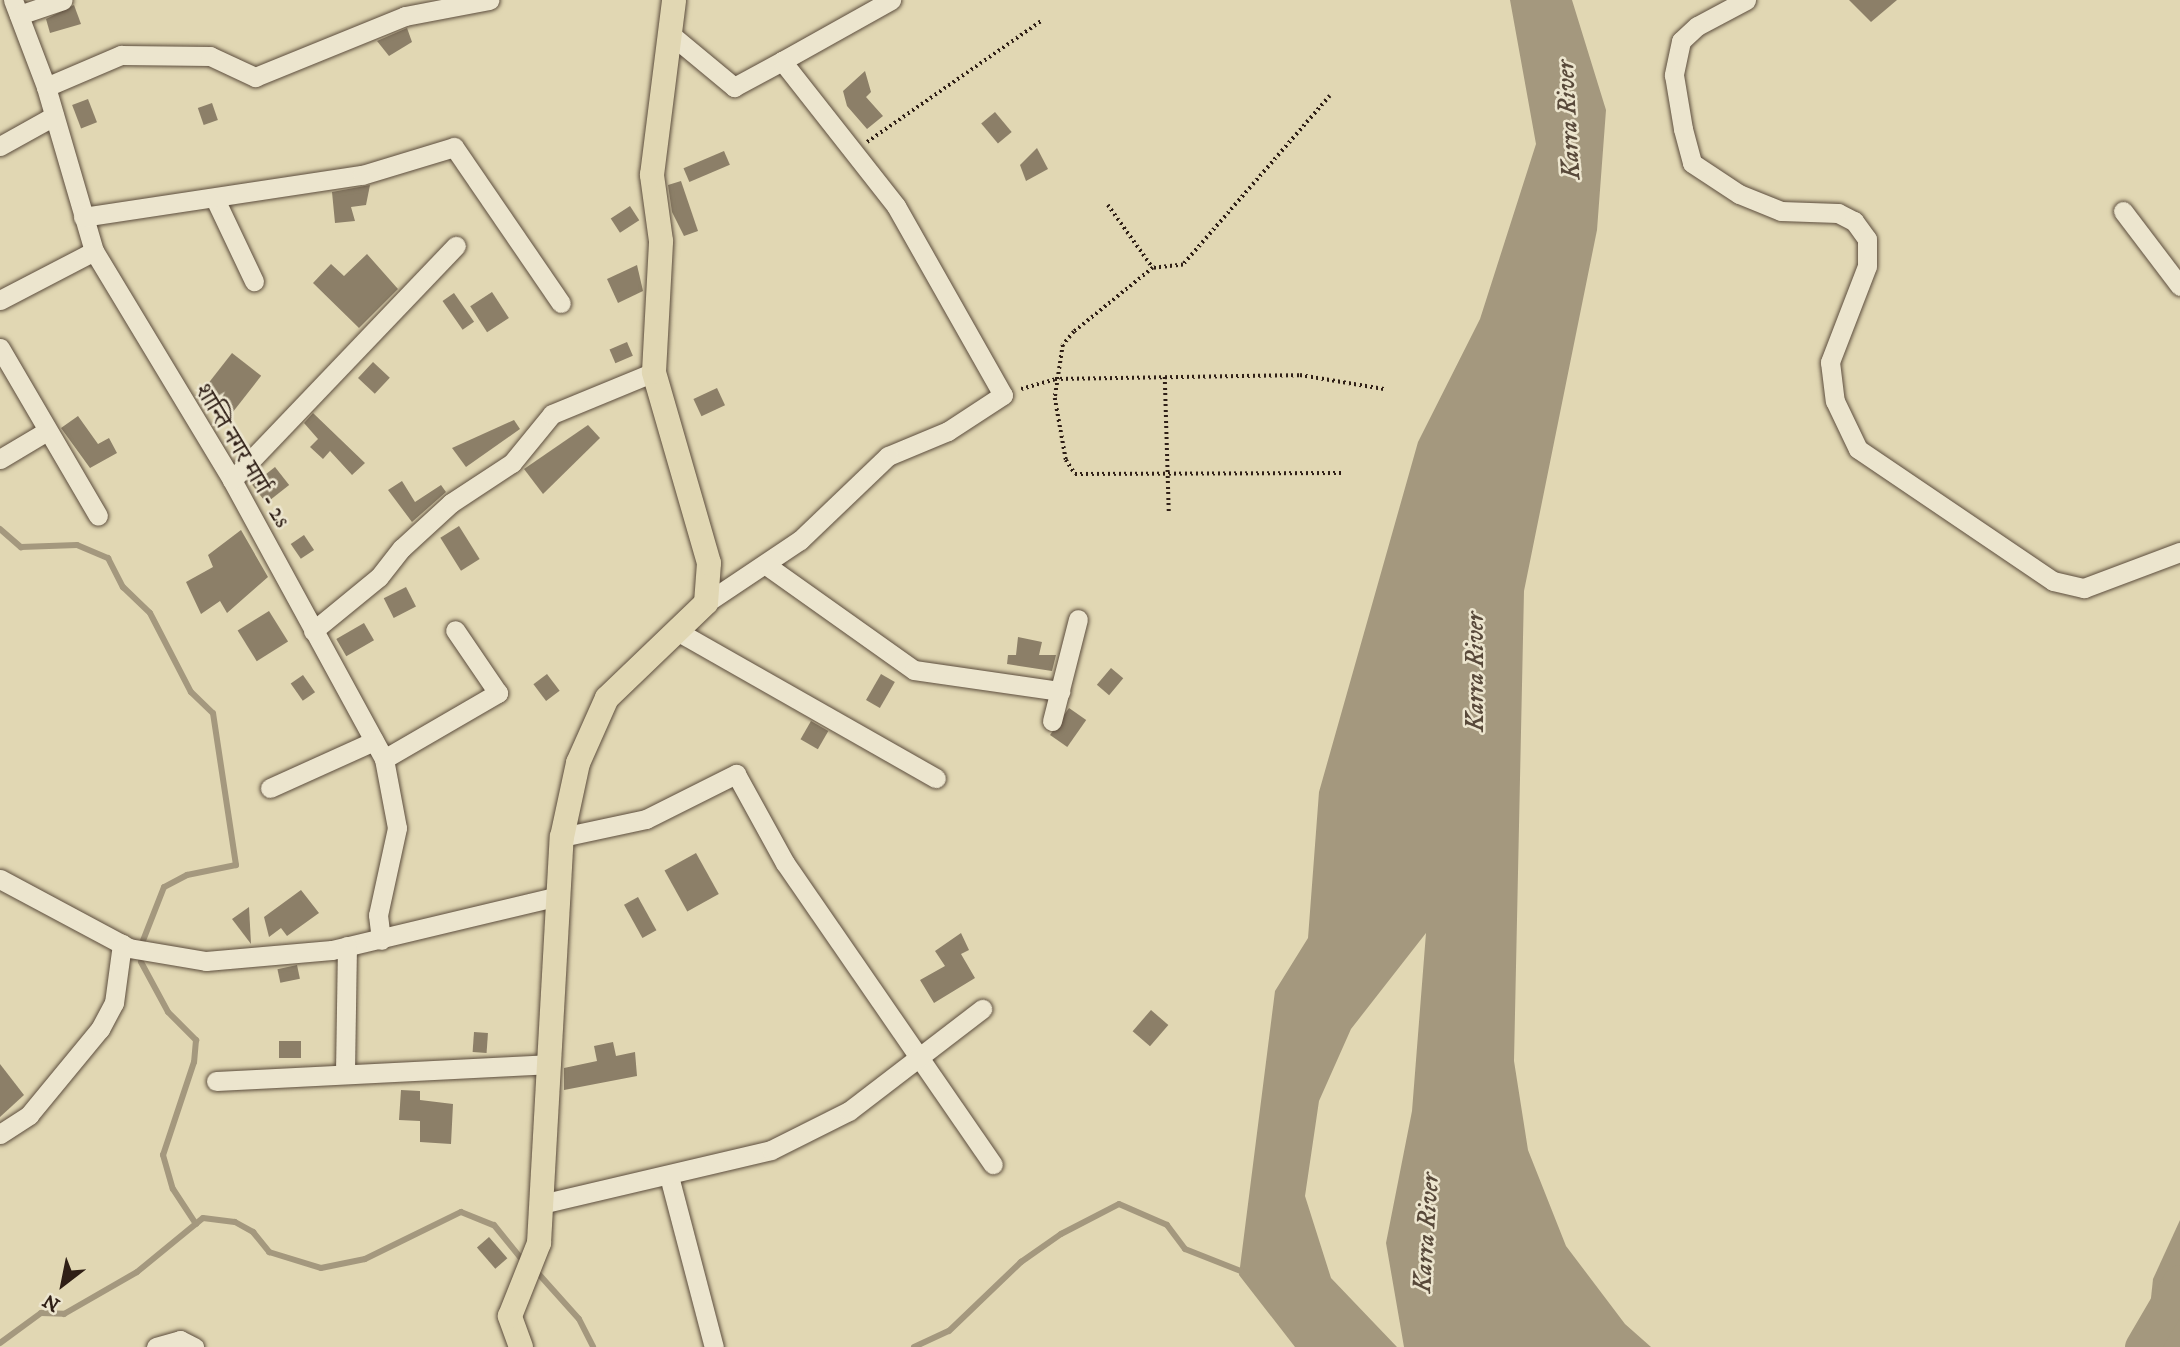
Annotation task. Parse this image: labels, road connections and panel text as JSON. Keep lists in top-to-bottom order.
{
  "streets": {
    "street": ["शान्ति नगर मार्ग - 2s"]
  },
  "water": ["Karra River"],
  "north": "bottom left"
}
